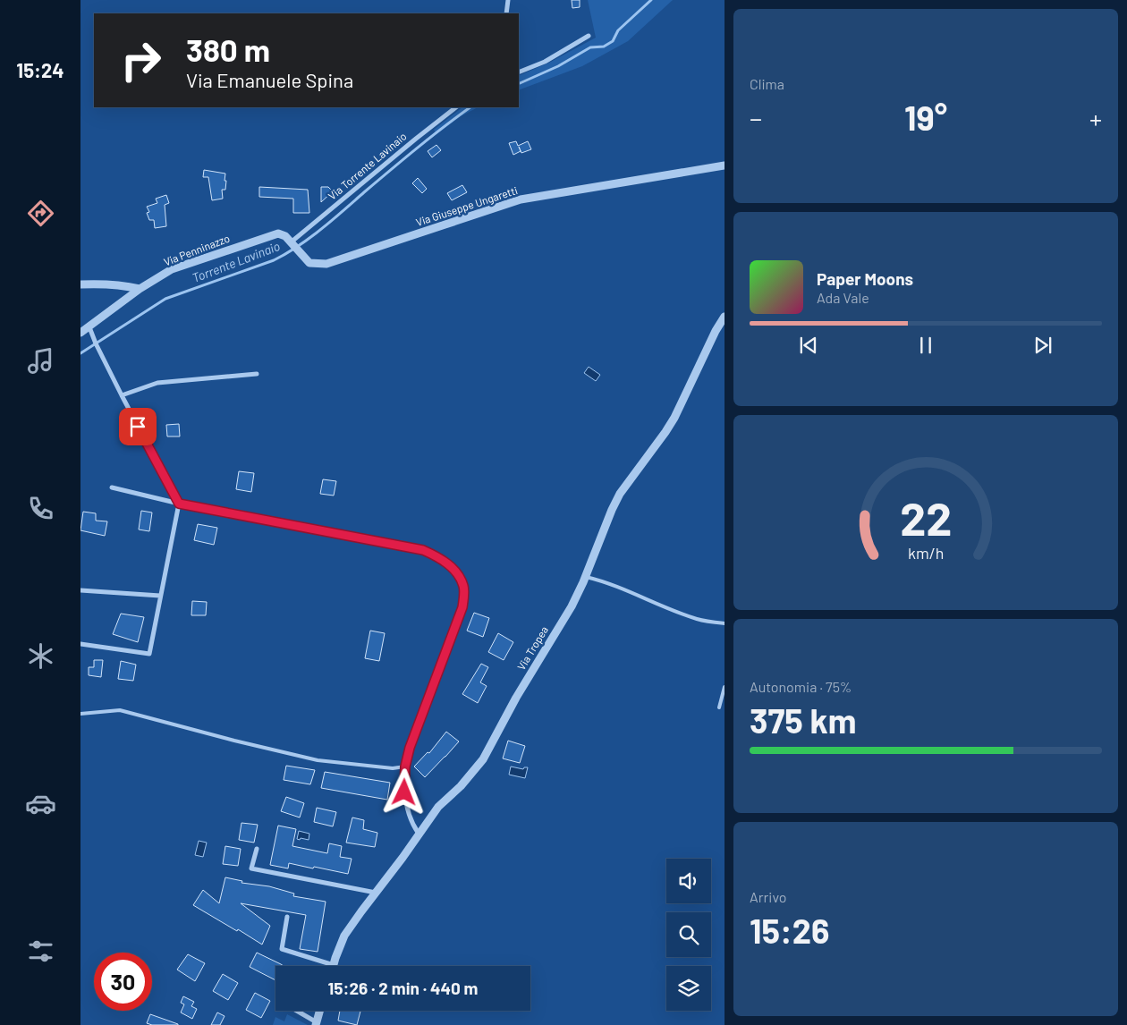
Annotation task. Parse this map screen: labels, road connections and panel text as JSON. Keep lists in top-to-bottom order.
{
  "streets": {
    "street": [
      "Via Torrente Lavinaio",
      "Via Giuseppe Ungaretti",
      "Via Penninazzo",
      "Via Tropea"
    ]
  },
  "crossings": [
    ["Via Torrente Lavinaio", "Via Giuseppe Ungaretti"],
    ["Via Torrente Lavinaio", "Via Penninazzo"],
    ["Via Giuseppe Ungaretti", "Via Penninazzo"]
  ],
  "water": ["Torrente Lavinaio"],
  "page": {
    "tabs": "15:24",
    "tile": [
      "Clima",
      ["Autonomia · 75%", "375 km"],
      ["Arrivo", "15:26"]
    ],
    "turn": ["380 m", "Via Emanuele Spina"],
    "heat": ["−", "19°", "+"],
    "song": ["Paper Moons", "Ada Vale"],
    "limit": "30",
    "trip": "15:26 · 2 min · 440 m",
    "gauge": ["22", "km/h"]
  }
}
